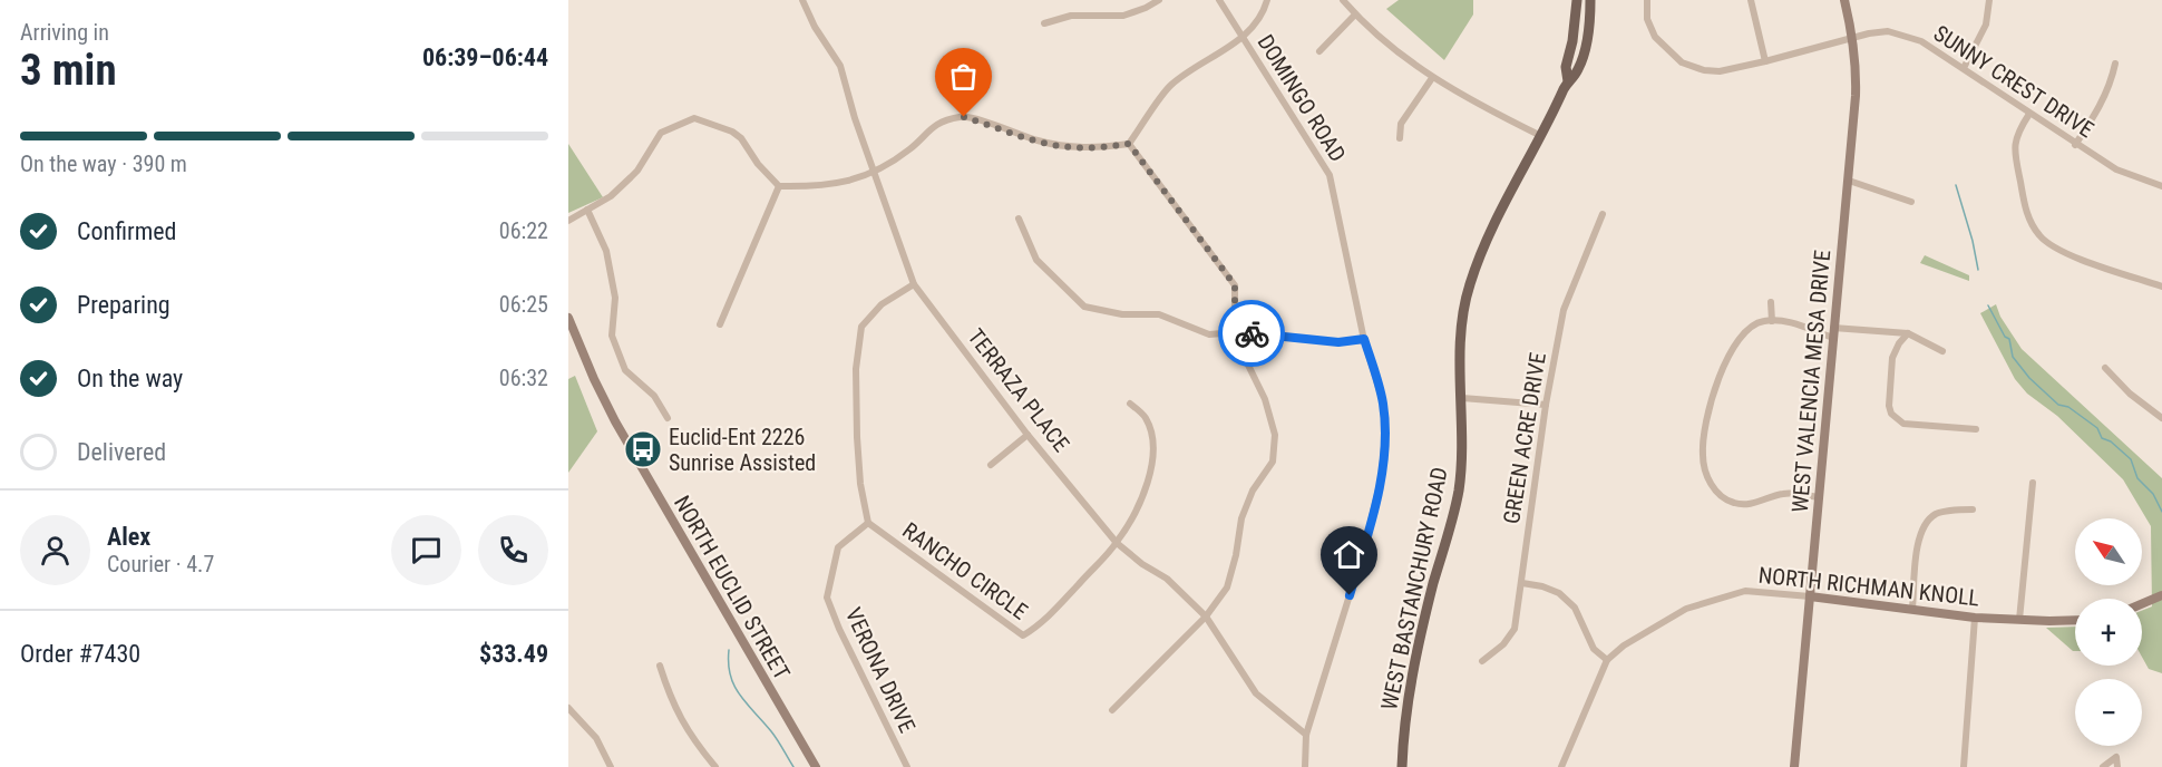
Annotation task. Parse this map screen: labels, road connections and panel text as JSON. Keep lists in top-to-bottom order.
{
  "streets": {
    "main road": ["WEST BASTANCHURY ROAD"],
    "street": [
      "SUNNY CREST DRIVE",
      "DOMINGO ROAD",
      "WEST VALENCIA MESA DRIVE",
      "TERRAZA PLACE",
      "GREEN ACRE DRIVE",
      "RANCHO CIRCLE",
      "NORTH RICHMAN KNOLL",
      "NORTH EUCLID STREET",
      "VERONA DRIVE"
    ]
  },
  "crossings": [
    ["SUNNY CREST DRIVE", "WEST VALENCIA MESA DRIVE"],
    ["DOMINGO ROAD", "TERRAZA PLACE"],
    ["WEST VALENCIA MESA DRIVE", "NORTH RICHMAN KNOLL"],
    ["TERRAZA PLACE", "RANCHO CIRCLE"],
    ["RANCHO CIRCLE", "VERONA DRIVE"]
  ],
  "places": {
    "bus stop": ["Euclid-Ent 2226 Sunrise Assisted"]
  },
  "north": "top left",
  "page": {
    "heading": ["3 min", "Arriving in", "06:39–06:44"],
    "panel": [
      "Alex",
      "Courier · 4.7",
      "Order #7430",
      "$33.49"
    ],
    "bar": "On the way · 390 m",
    "list": [
      ["Confirmed", "06:22"],
      ["Preparing", "06:25"],
      ["On the way", "06:32"],
      "Delivered"
    ],
    "map_buttons": ["+", "−"]
  }
}
